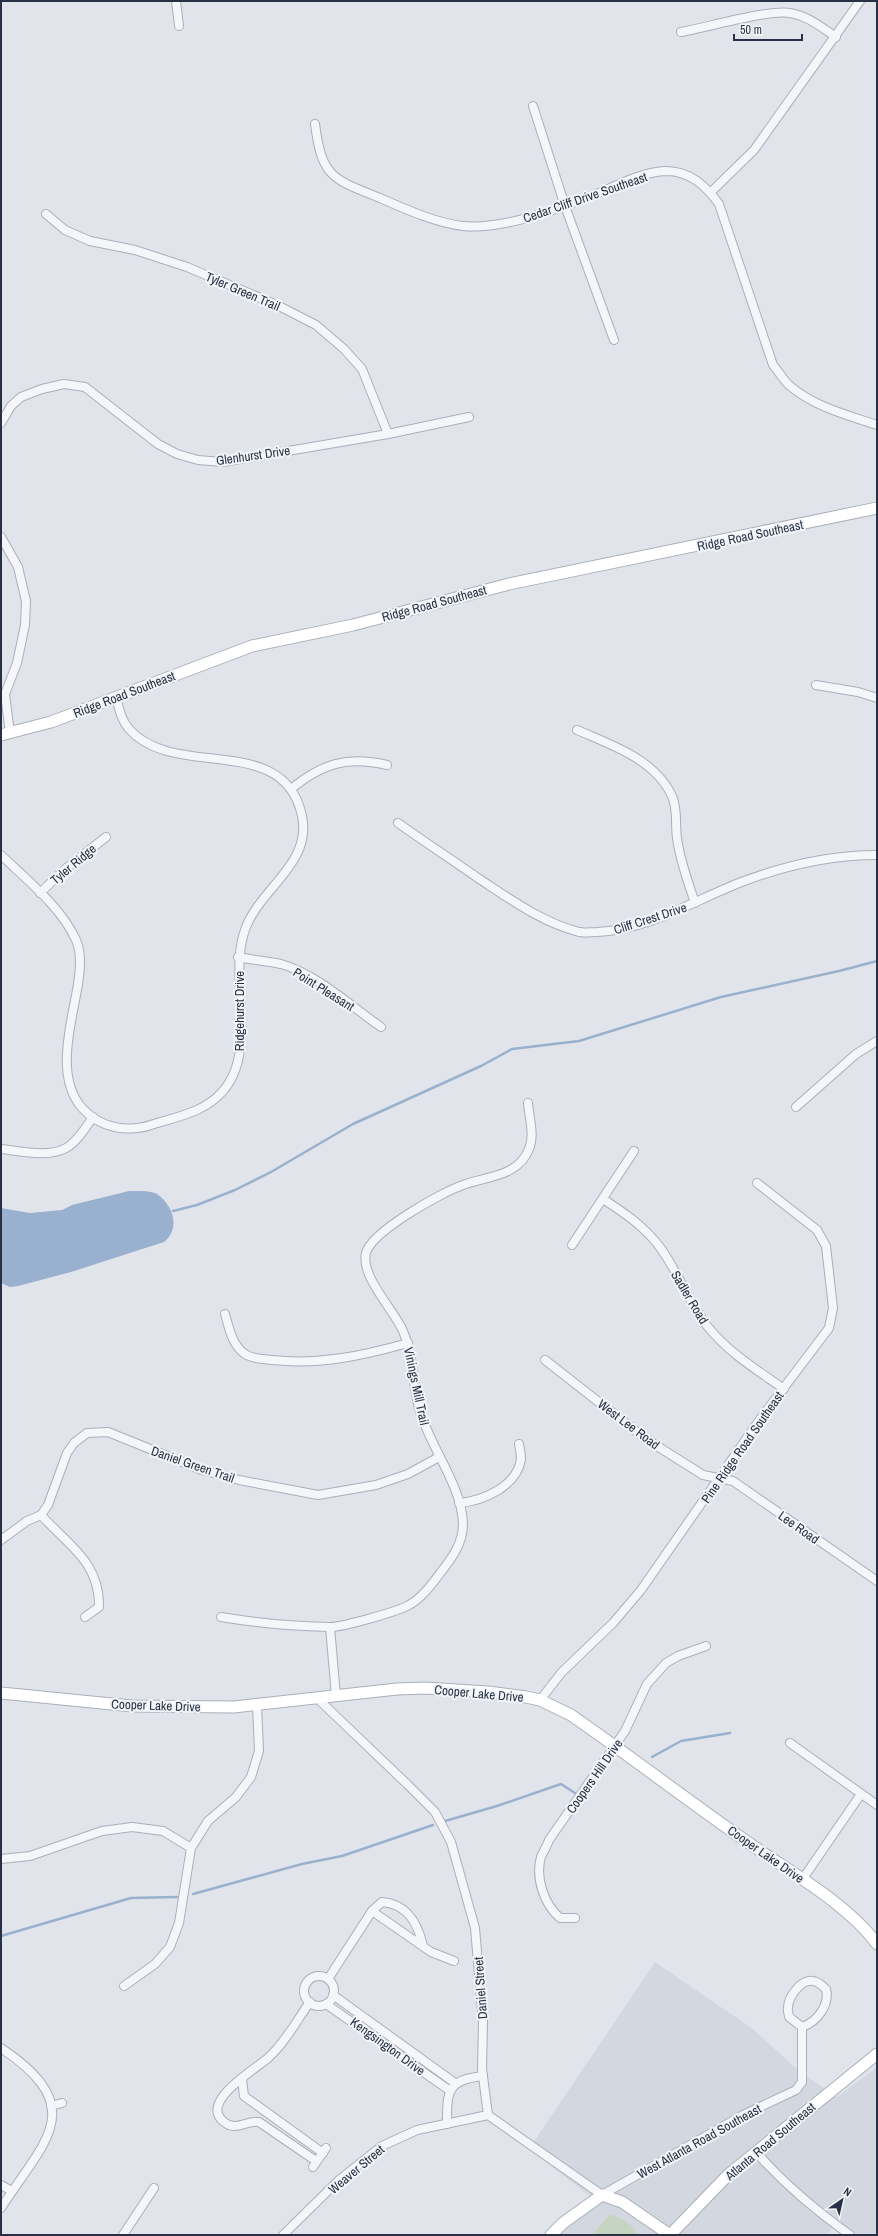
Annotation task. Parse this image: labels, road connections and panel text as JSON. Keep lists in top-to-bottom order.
{
  "streets": {
    "street": [
      "Cedar Cliff Drive Southeast",
      "Tyler Green Trail",
      "Glenhurst Drive",
      "Ridge Road Southeast",
      "Tyler Ridge",
      "Cliff Crest Drive",
      "Point Pleasant",
      "Ridgehurst Drive",
      "Sadler Road",
      "Vinings Mill Trail",
      "West Lee Road",
      "Pine Ridge Road Southeast",
      "Daniel Green Trail",
      "Lee Road",
      "Cooper Lake Drive",
      "Coopers Hill Drive",
      "Daniel Street",
      "Kengsington Drive",
      "West Atlanta Road Southeast",
      "Atlanta Road Southeast",
      "Weaver Street"
    ]
  },
  "crossings": [
    ["Tyler Green Trail", "Glenhurst Drive"],
    ["Ridge Road Southeast", "Ridgehurst Drive"],
    ["Tyler Ridge", "Ridgehurst Drive"],
    ["Point Pleasant", "Ridgehurst Drive"],
    ["Sadler Road", "Pine Ridge Road Southeast"],
    ["Vinings Mill Trail", "Daniel Green Trail"],
    ["West Lee Road", "Pine Ridge Road Southeast"],
    ["West Lee Road", "Lee Road"],
    ["Pine Ridge Road Southeast", "Lee Road"],
    ["Pine Ridge Road Southeast", "Cooper Lake Drive"],
    ["Cooper Lake Drive", "Coopers Hill Drive"],
    ["Cooper Lake Drive", "Daniel Street"],
    ["Daniel Street", "Weaver Street"]
  ],
  "scale_bar": "50 m",
  "north": "top right"
}
